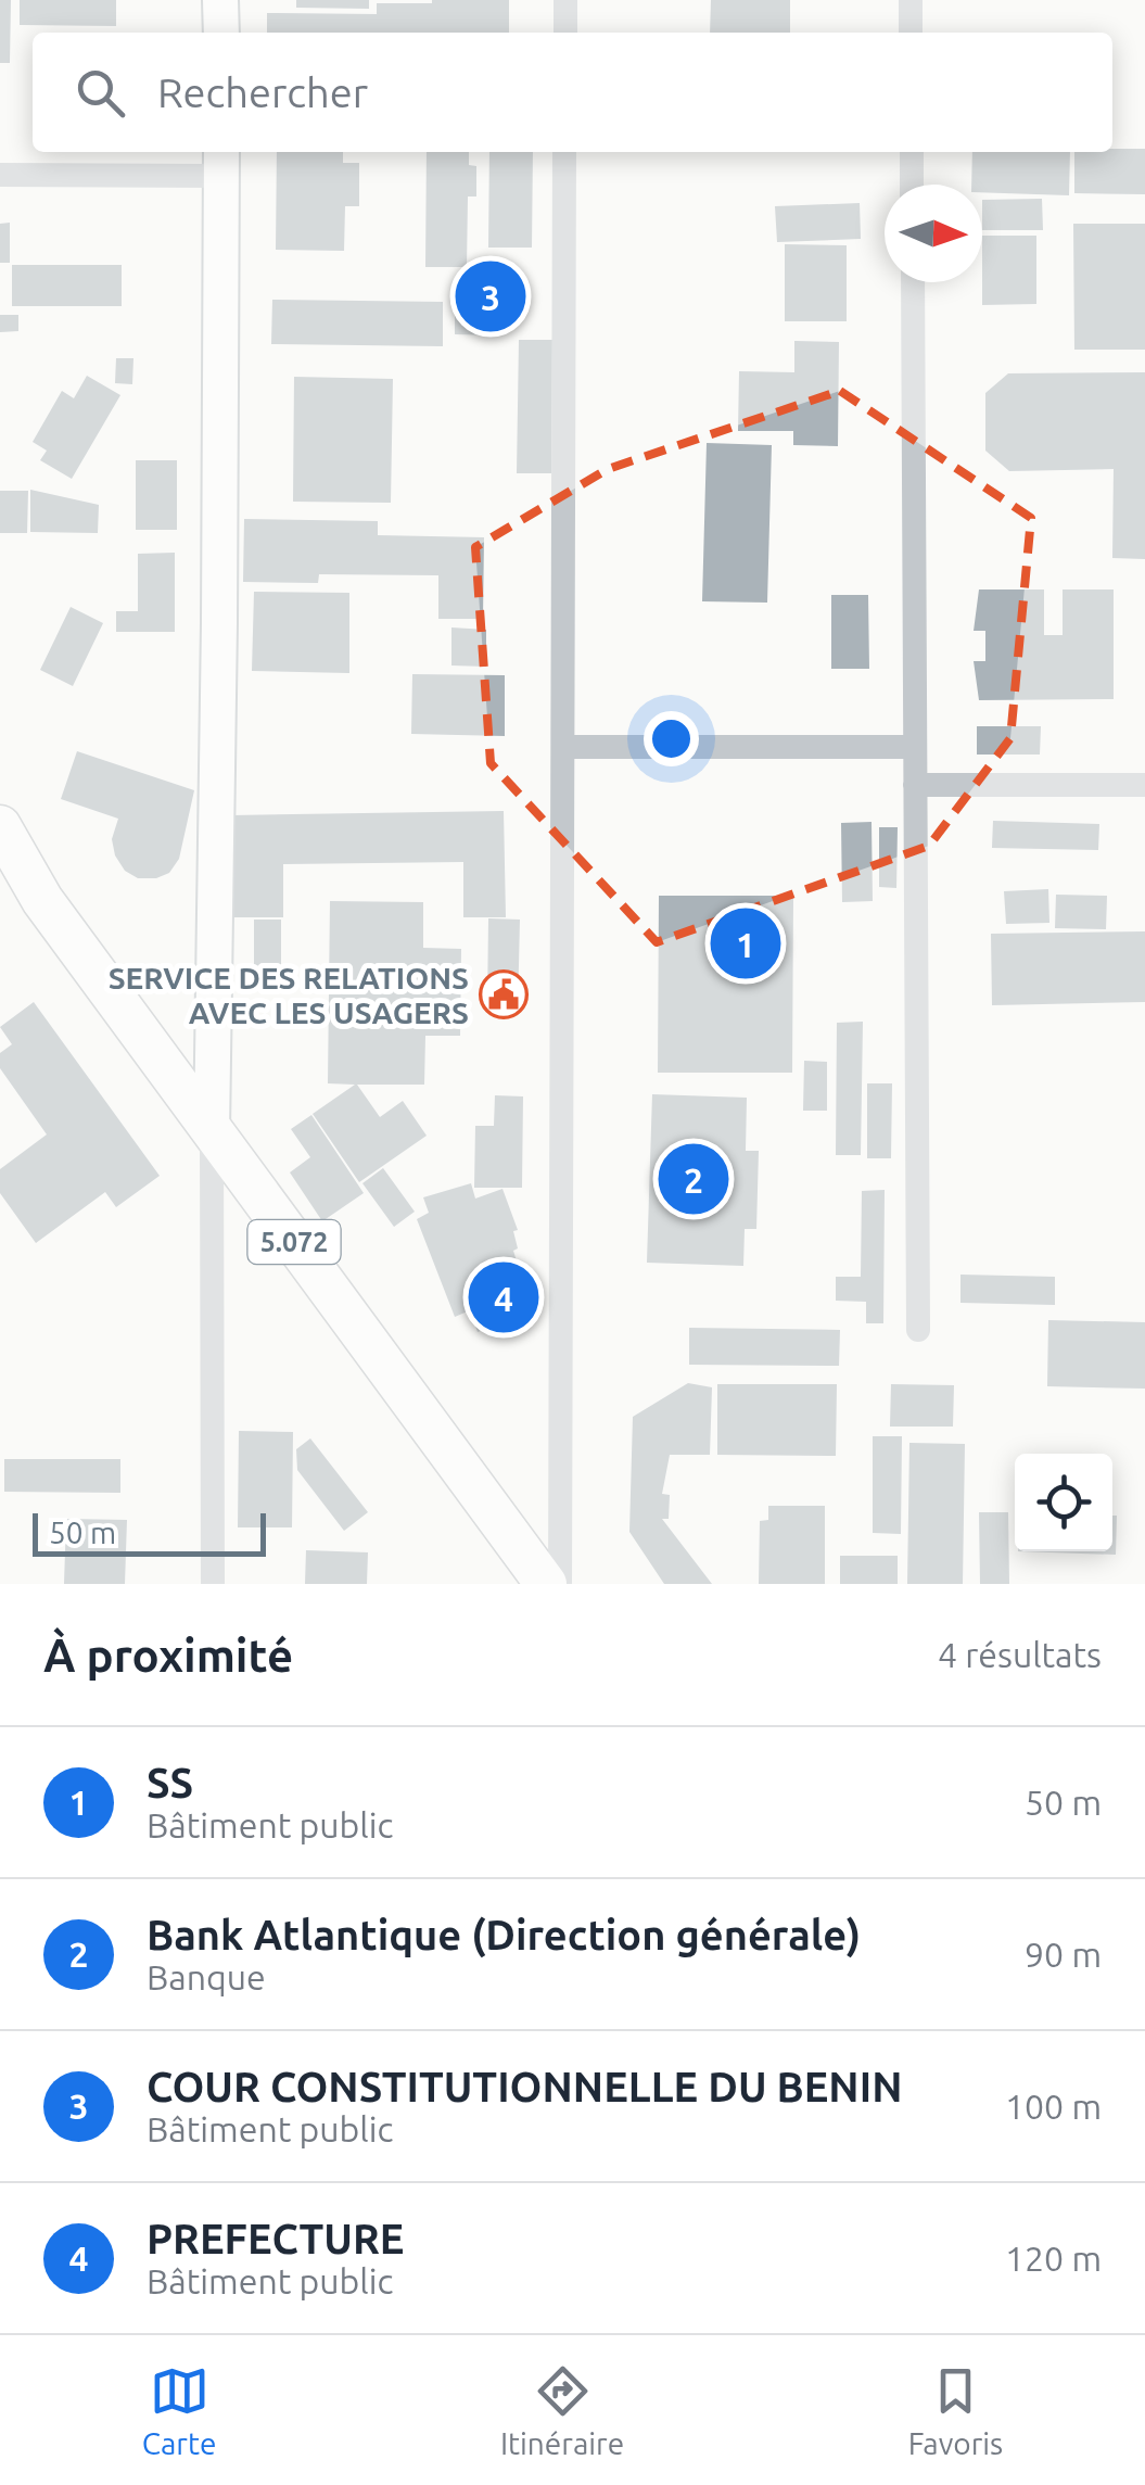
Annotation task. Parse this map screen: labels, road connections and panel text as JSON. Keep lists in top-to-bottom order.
{
  "streets": {
    "main road": ["5.072"]
  },
  "places": {
    "public building": ["SERVICE DES RELATIONS AVEC LES USAGERS"]
  },
  "scale_bar": "50 m",
  "north": "right",
  "page": {
    "search": "Rechercher",
    "pins": [
      "3",
      "1",
      "2",
      "4"
    ],
    "scale": "50 m",
    "heading": ["À proximité", "4 résultats"],
    "list": [
      {
        "mark": "1",
        "name": "SS",
        "note": "Bâtiment public",
        "value": "50 m"
      },
      {
        "mark": "2",
        "name": "Bank Atlantique (Direction générale)",
        "note": "Banque",
        "value": "90 m"
      },
      {
        "mark": "3",
        "name": "COUR CONSTITUTIONNELLE DU BENIN",
        "note": "Bâtiment public",
        "value": "100 m"
      },
      {
        "mark": "4",
        "name": "PREFECTURE",
        "note": "Bâtiment public",
        "value": "120 m"
      }
    ],
    "nav": ["Carte", "Itinéraire", "Favoris"]
  }
}
